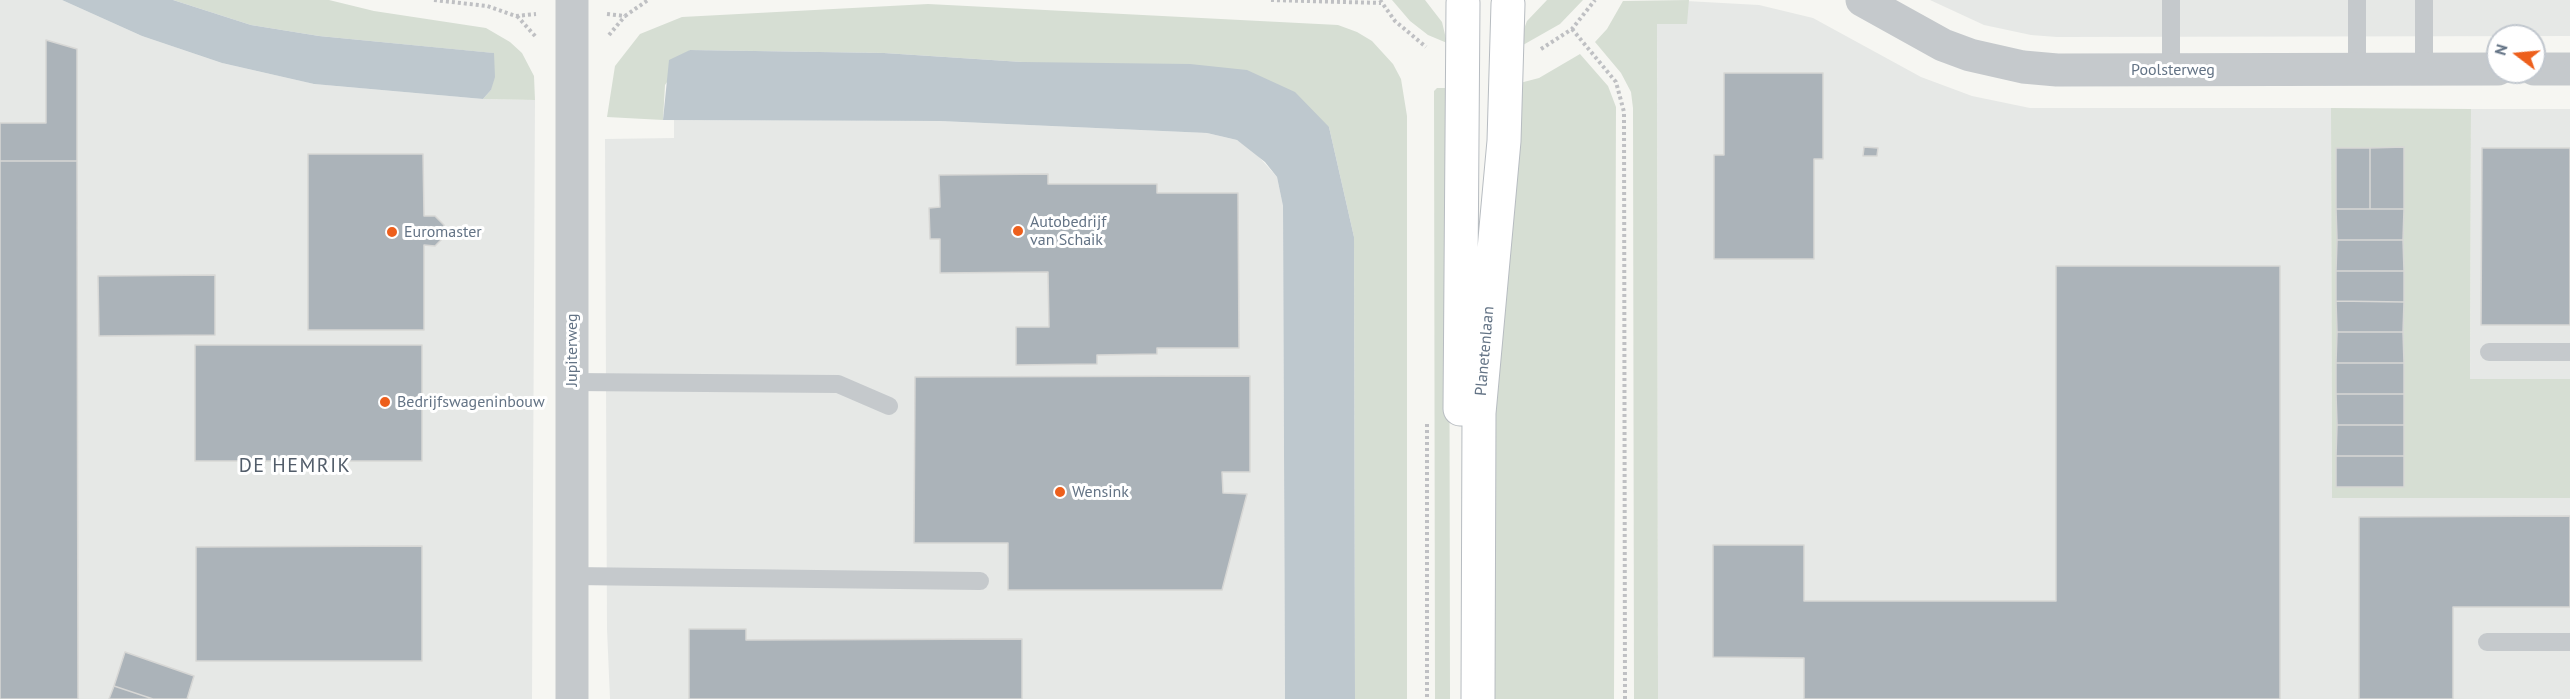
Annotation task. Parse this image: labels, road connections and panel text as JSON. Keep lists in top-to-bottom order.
{
  "streets": {
    "main road": ["Planetenlaan"],
    "street": ["Poolsterweg", "Jupiterweg"]
  },
  "districts": ["DE HEMRIK"],
  "places": [
    "Autobedrijf van Schaik",
    "Euromaster",
    "Bedrijfswageninbouw",
    "Wensink"
  ],
  "north": "left"
}
